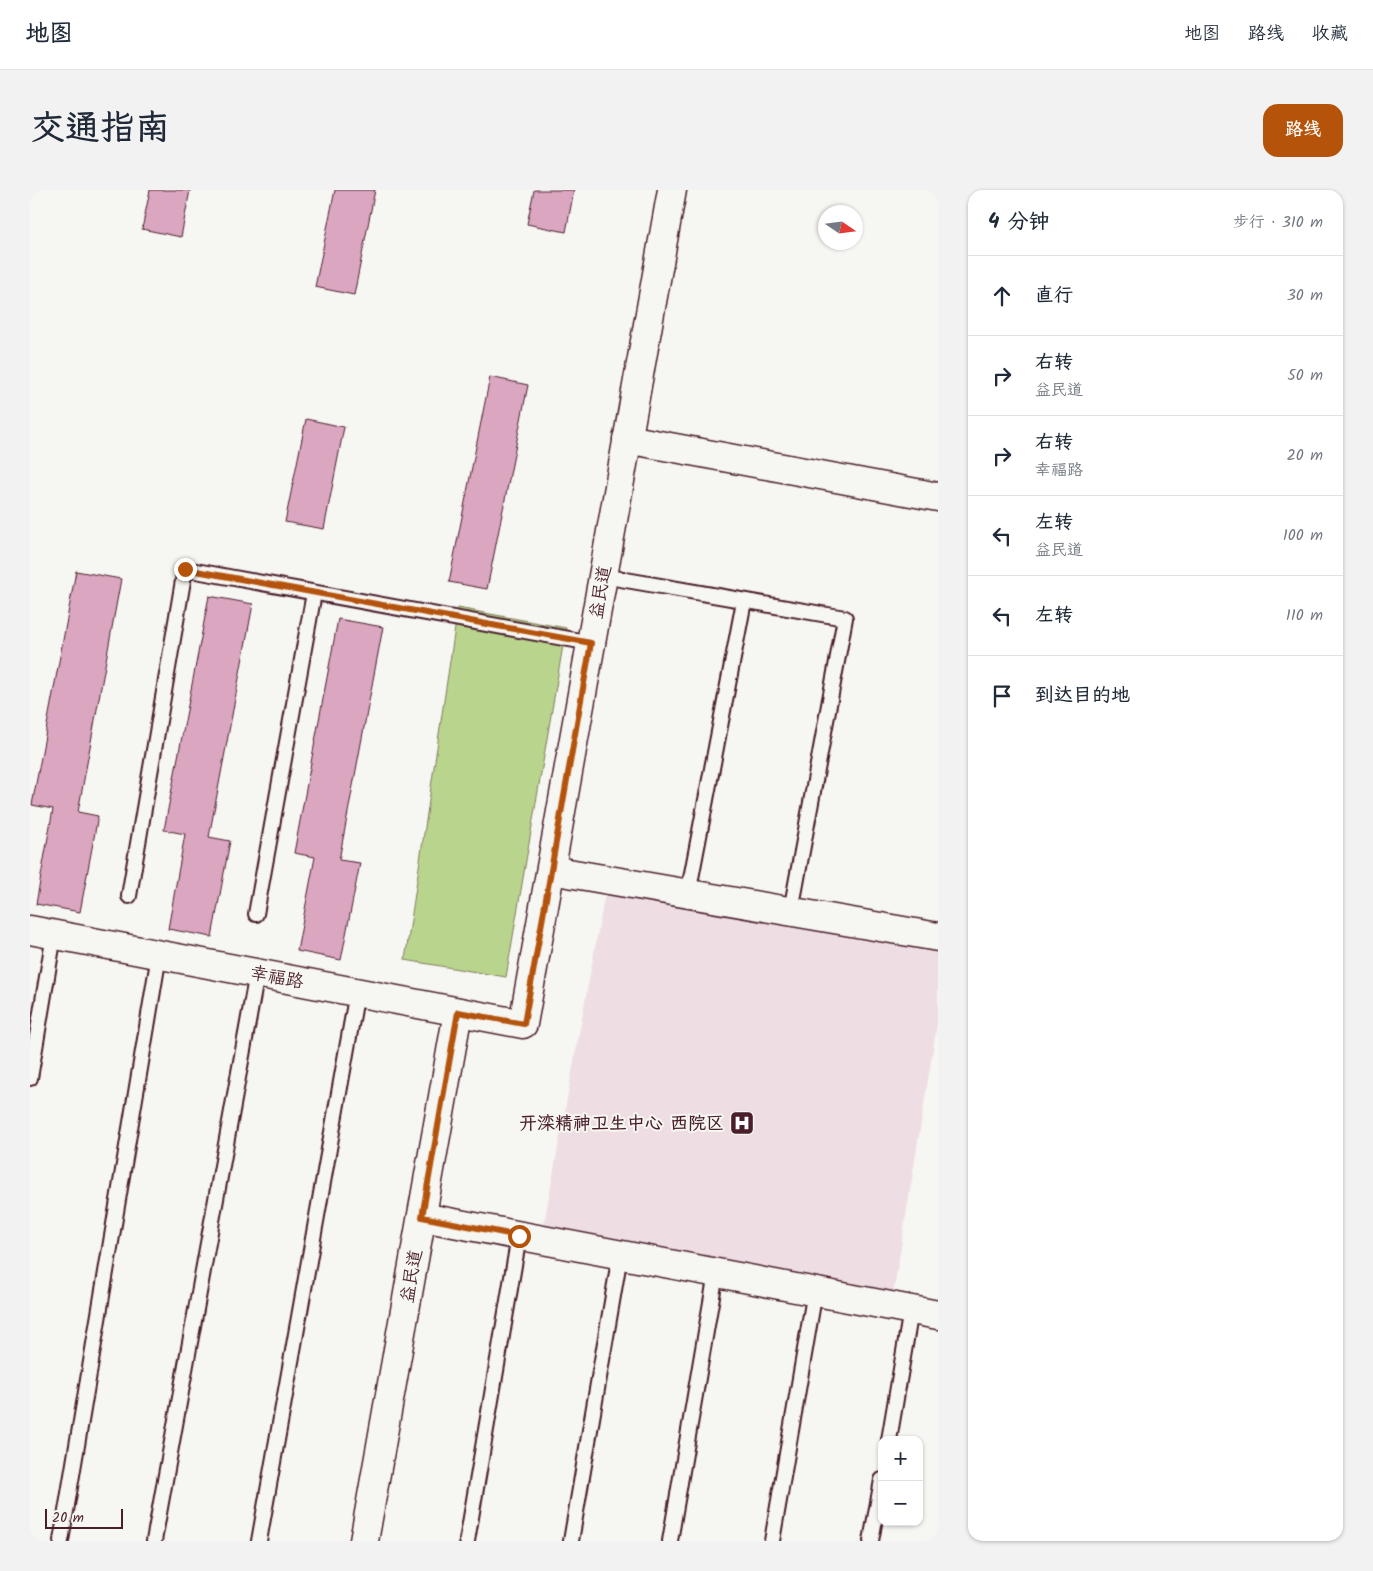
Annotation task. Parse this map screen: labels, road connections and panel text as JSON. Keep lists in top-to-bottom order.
{
  "streets": {
    "street": ["益民道", "幸福路"]
  },
  "crossings": [
    ["益民道", "幸福路"]
  ],
  "places": {
    "hospital": ["开滦精神卫生中心 西院区"]
  },
  "scale_bar": "20 m",
  "north": "right",
  "page": {
    "header": "地图",
    "nav": ["地图", "路线", "收藏"],
    "title": "交通指南",
    "buttons": "路线",
    "heading": ["4 分钟", "步行 · 310 m"],
    "list": [
      ["直行", "30 m"],
      ["右转", "益民道", "50 m"],
      ["右转", "幸福路", "20 m"],
      ["左转", "益民道", "100 m"],
      ["左转", "110 m"],
      "到达目的地"
    ],
    "map_buttons": ["+", "−"],
    "scale": "20 m"
  }
}
